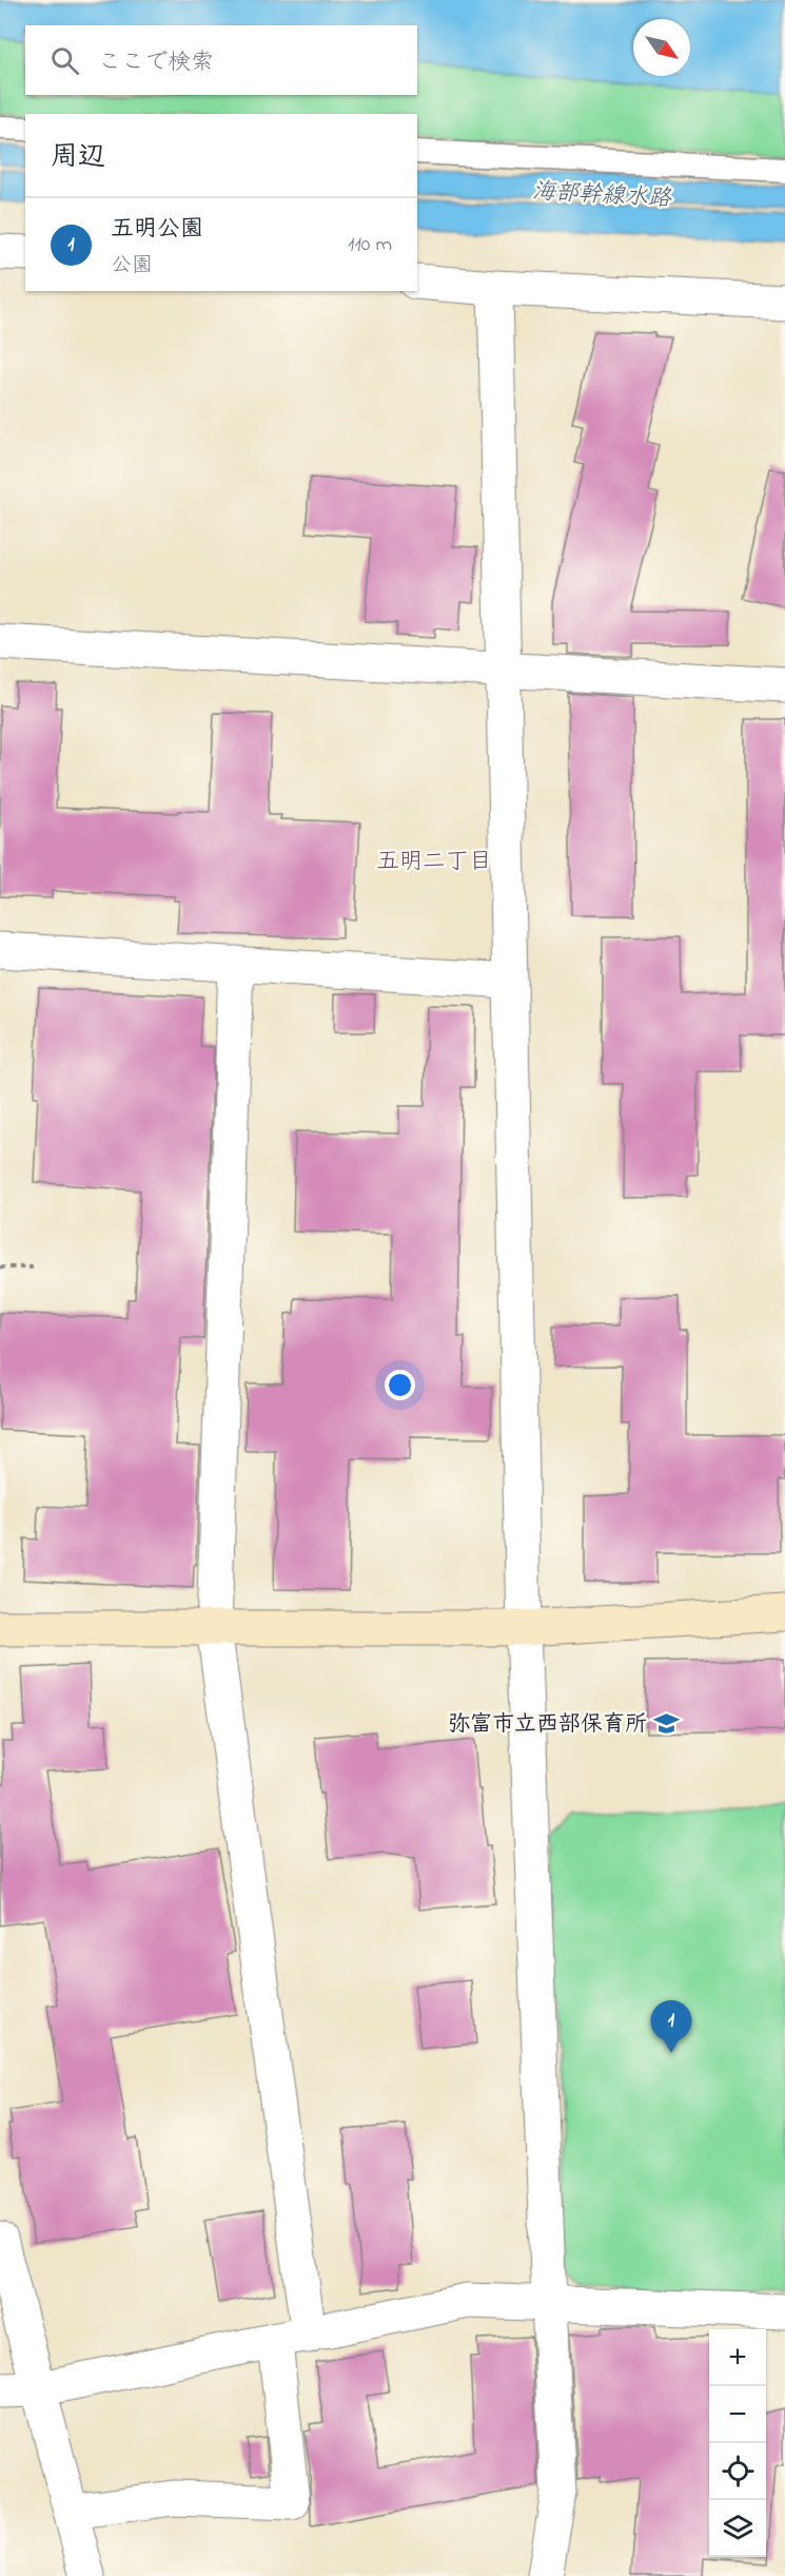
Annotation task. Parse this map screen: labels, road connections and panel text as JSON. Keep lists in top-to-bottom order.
{
  "districts": ["五明二丁目"],
  "water": ["海部幹線水路"],
  "places": {
    "school or university": ["弥富市立西部保育所"]
  },
  "north": "bottom right",
  "page": {
    "search": "ここで検索",
    "heading": "周辺",
    "list": [
      {
        "mark": "1",
        "name": "五明公園",
        "note": "公園",
        "value": "110 m"
      }
    ],
    "pins": "1",
    "map_buttons": ["+", "−"]
  }
}
